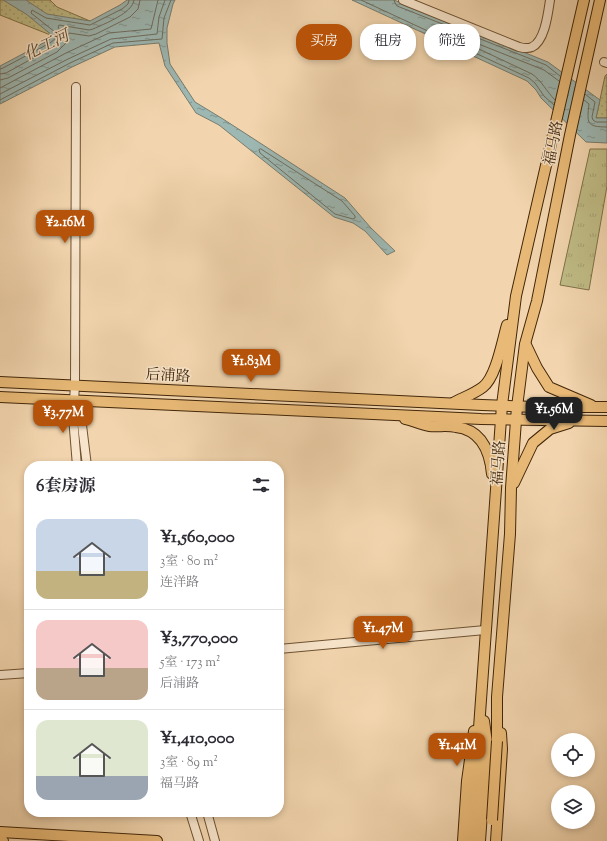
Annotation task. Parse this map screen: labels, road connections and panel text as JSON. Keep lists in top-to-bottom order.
{
  "streets": {
    "main road": ["福马路", "后浦路"]
  },
  "crossings": [
    ["福马路", "后浦路"]
  ],
  "water": ["化工河"],
  "page": {
    "chip": ["买房", "租房", "筛选"],
    "price": [
      "¥2.16M",
      "¥1.83M",
      "¥1.56M",
      "¥3.77M",
      "¥1.47M",
      "¥1.41M"
    ],
    "heading": "6套房源",
    "list": [
      {
        "name": "¥1,560,000",
        "note": "3室 · 80 m² · 连洋路"
      },
      {
        "name": "¥3,770,000",
        "note": "5室 · 173 m² · 后浦路"
      },
      {
        "name": "¥1,410,000",
        "note": "3室 · 89 m² · 福马路"
      }
    ]
  }
}
